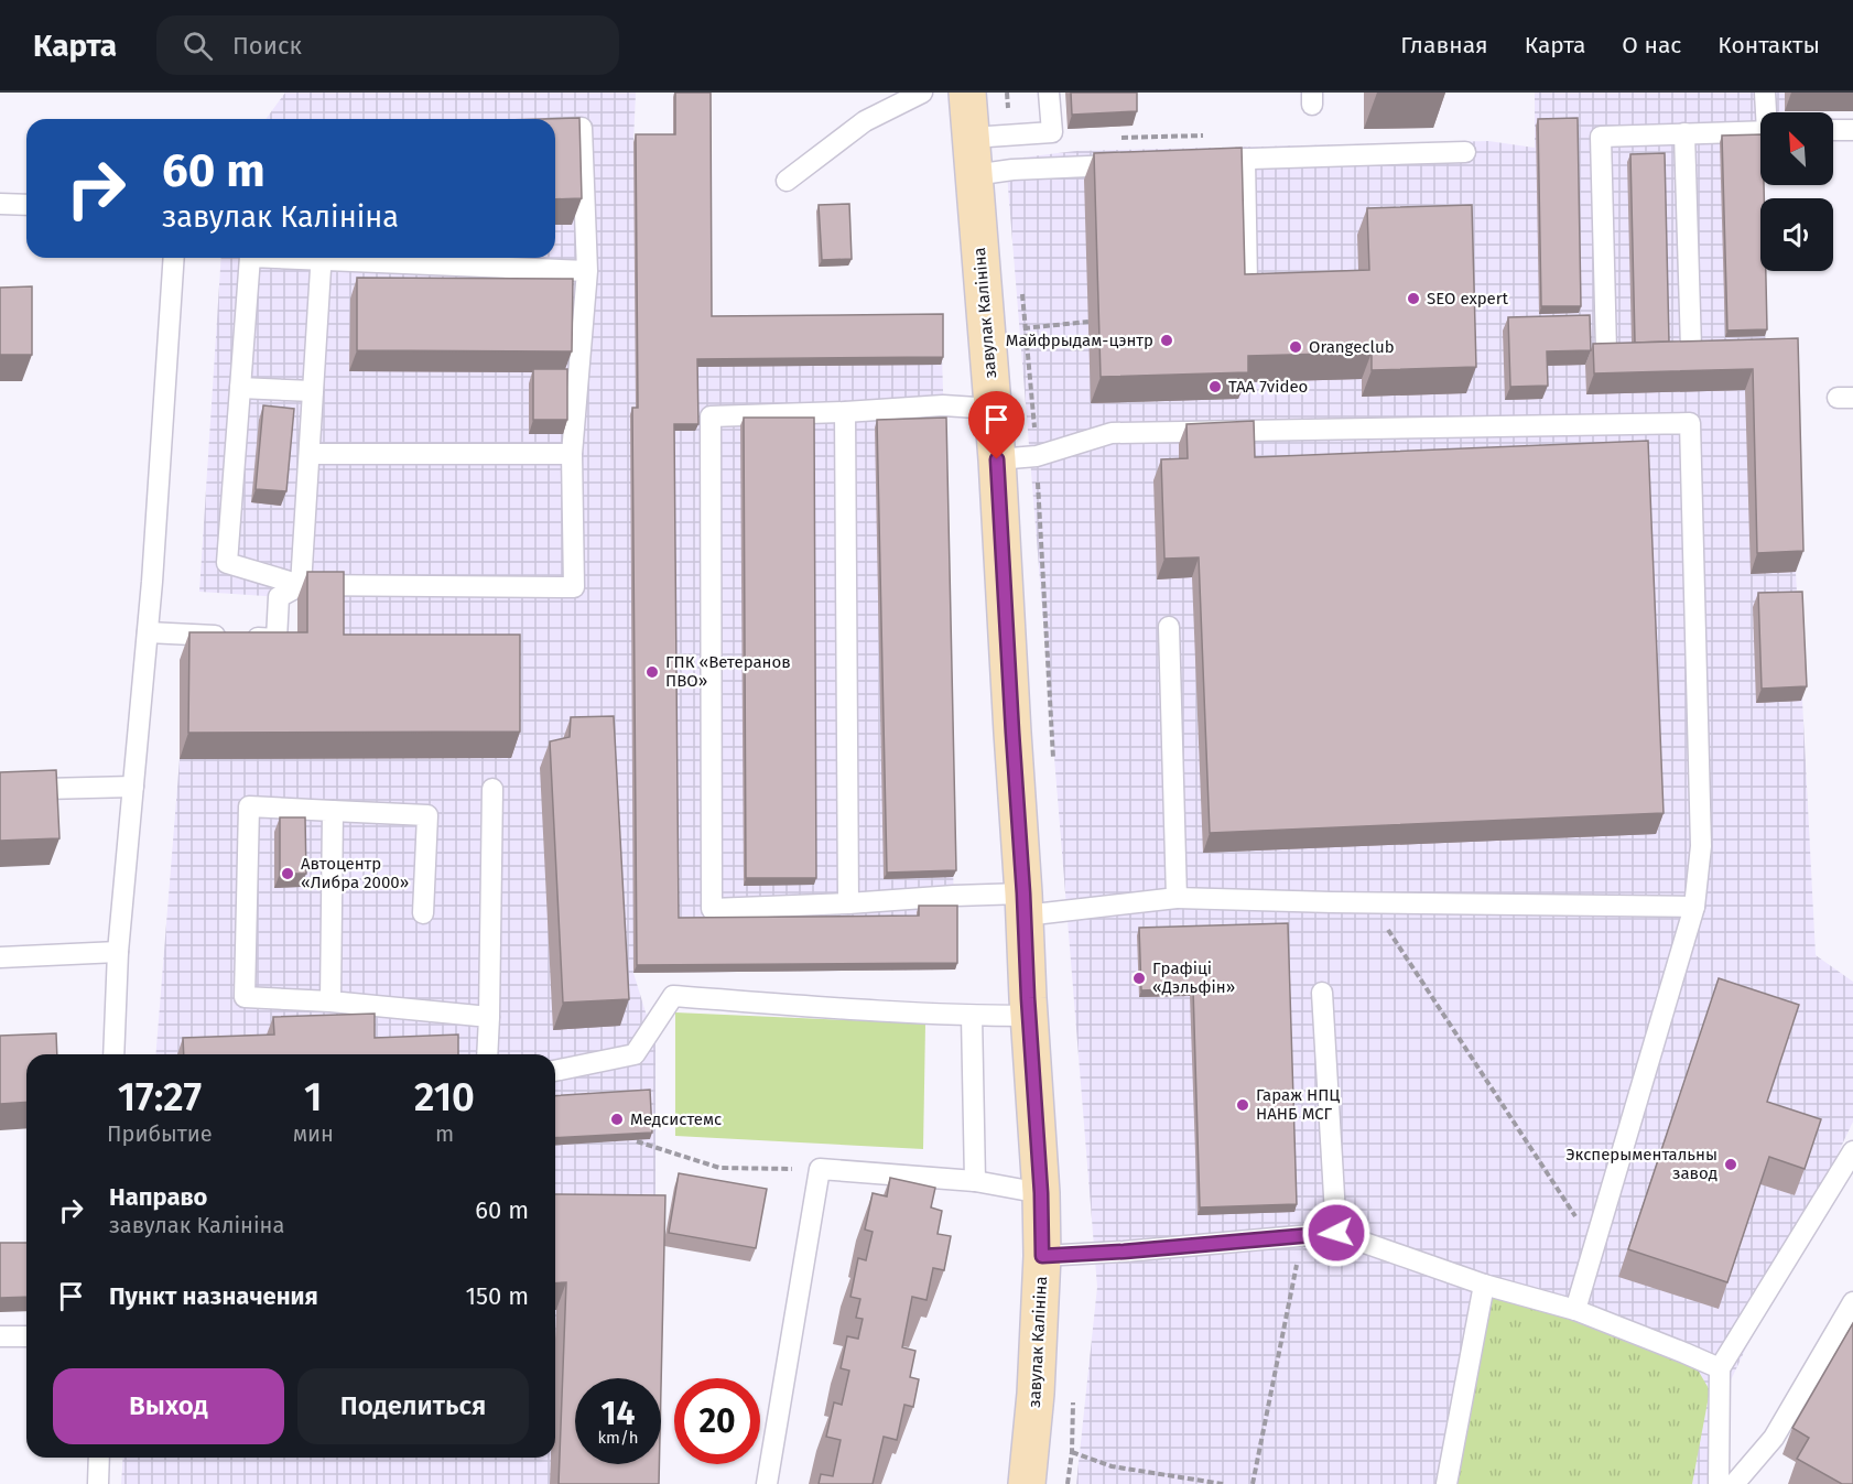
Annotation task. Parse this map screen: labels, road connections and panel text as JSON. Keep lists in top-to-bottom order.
{
  "streets": {
    "street": ["завулак Калініна"]
  },
  "places": [
    "SEO expert",
    "Майфрыдам-цэнтр",
    "Orangeclub",
    "ТАА 7video",
    "ГПК «Ветеранов ПВО»",
    "Автоцентр «Либра 2000»",
    "Графіці «Дэльфін»",
    "Гараж НПЦ НАНБ МСГ",
    "Медсистемс",
    "Эксперыментальны завод"
  ],
  "north": "top left",
  "page": {
    "header": "Карта",
    "search": "Поиск",
    "nav": [
      "Главная",
      "Карта",
      "О нас",
      "Контакты"
    ],
    "turn": ["60 m", "завулак Калініна"],
    "eta": [
      "17:27",
      "Прибытие",
      "1",
      "мин",
      "210",
      "m"
    ],
    "list": [
      {
        "name": "Направо",
        "note": "завулак Калініна",
        "value": "60 m"
      },
      {
        "name": "Пункт назначения",
        "value": "150 m"
      }
    ],
    "buttons": ["Выход", "Поделиться"],
    "speed": "14 km/h",
    "limit": "20"
  }
}
